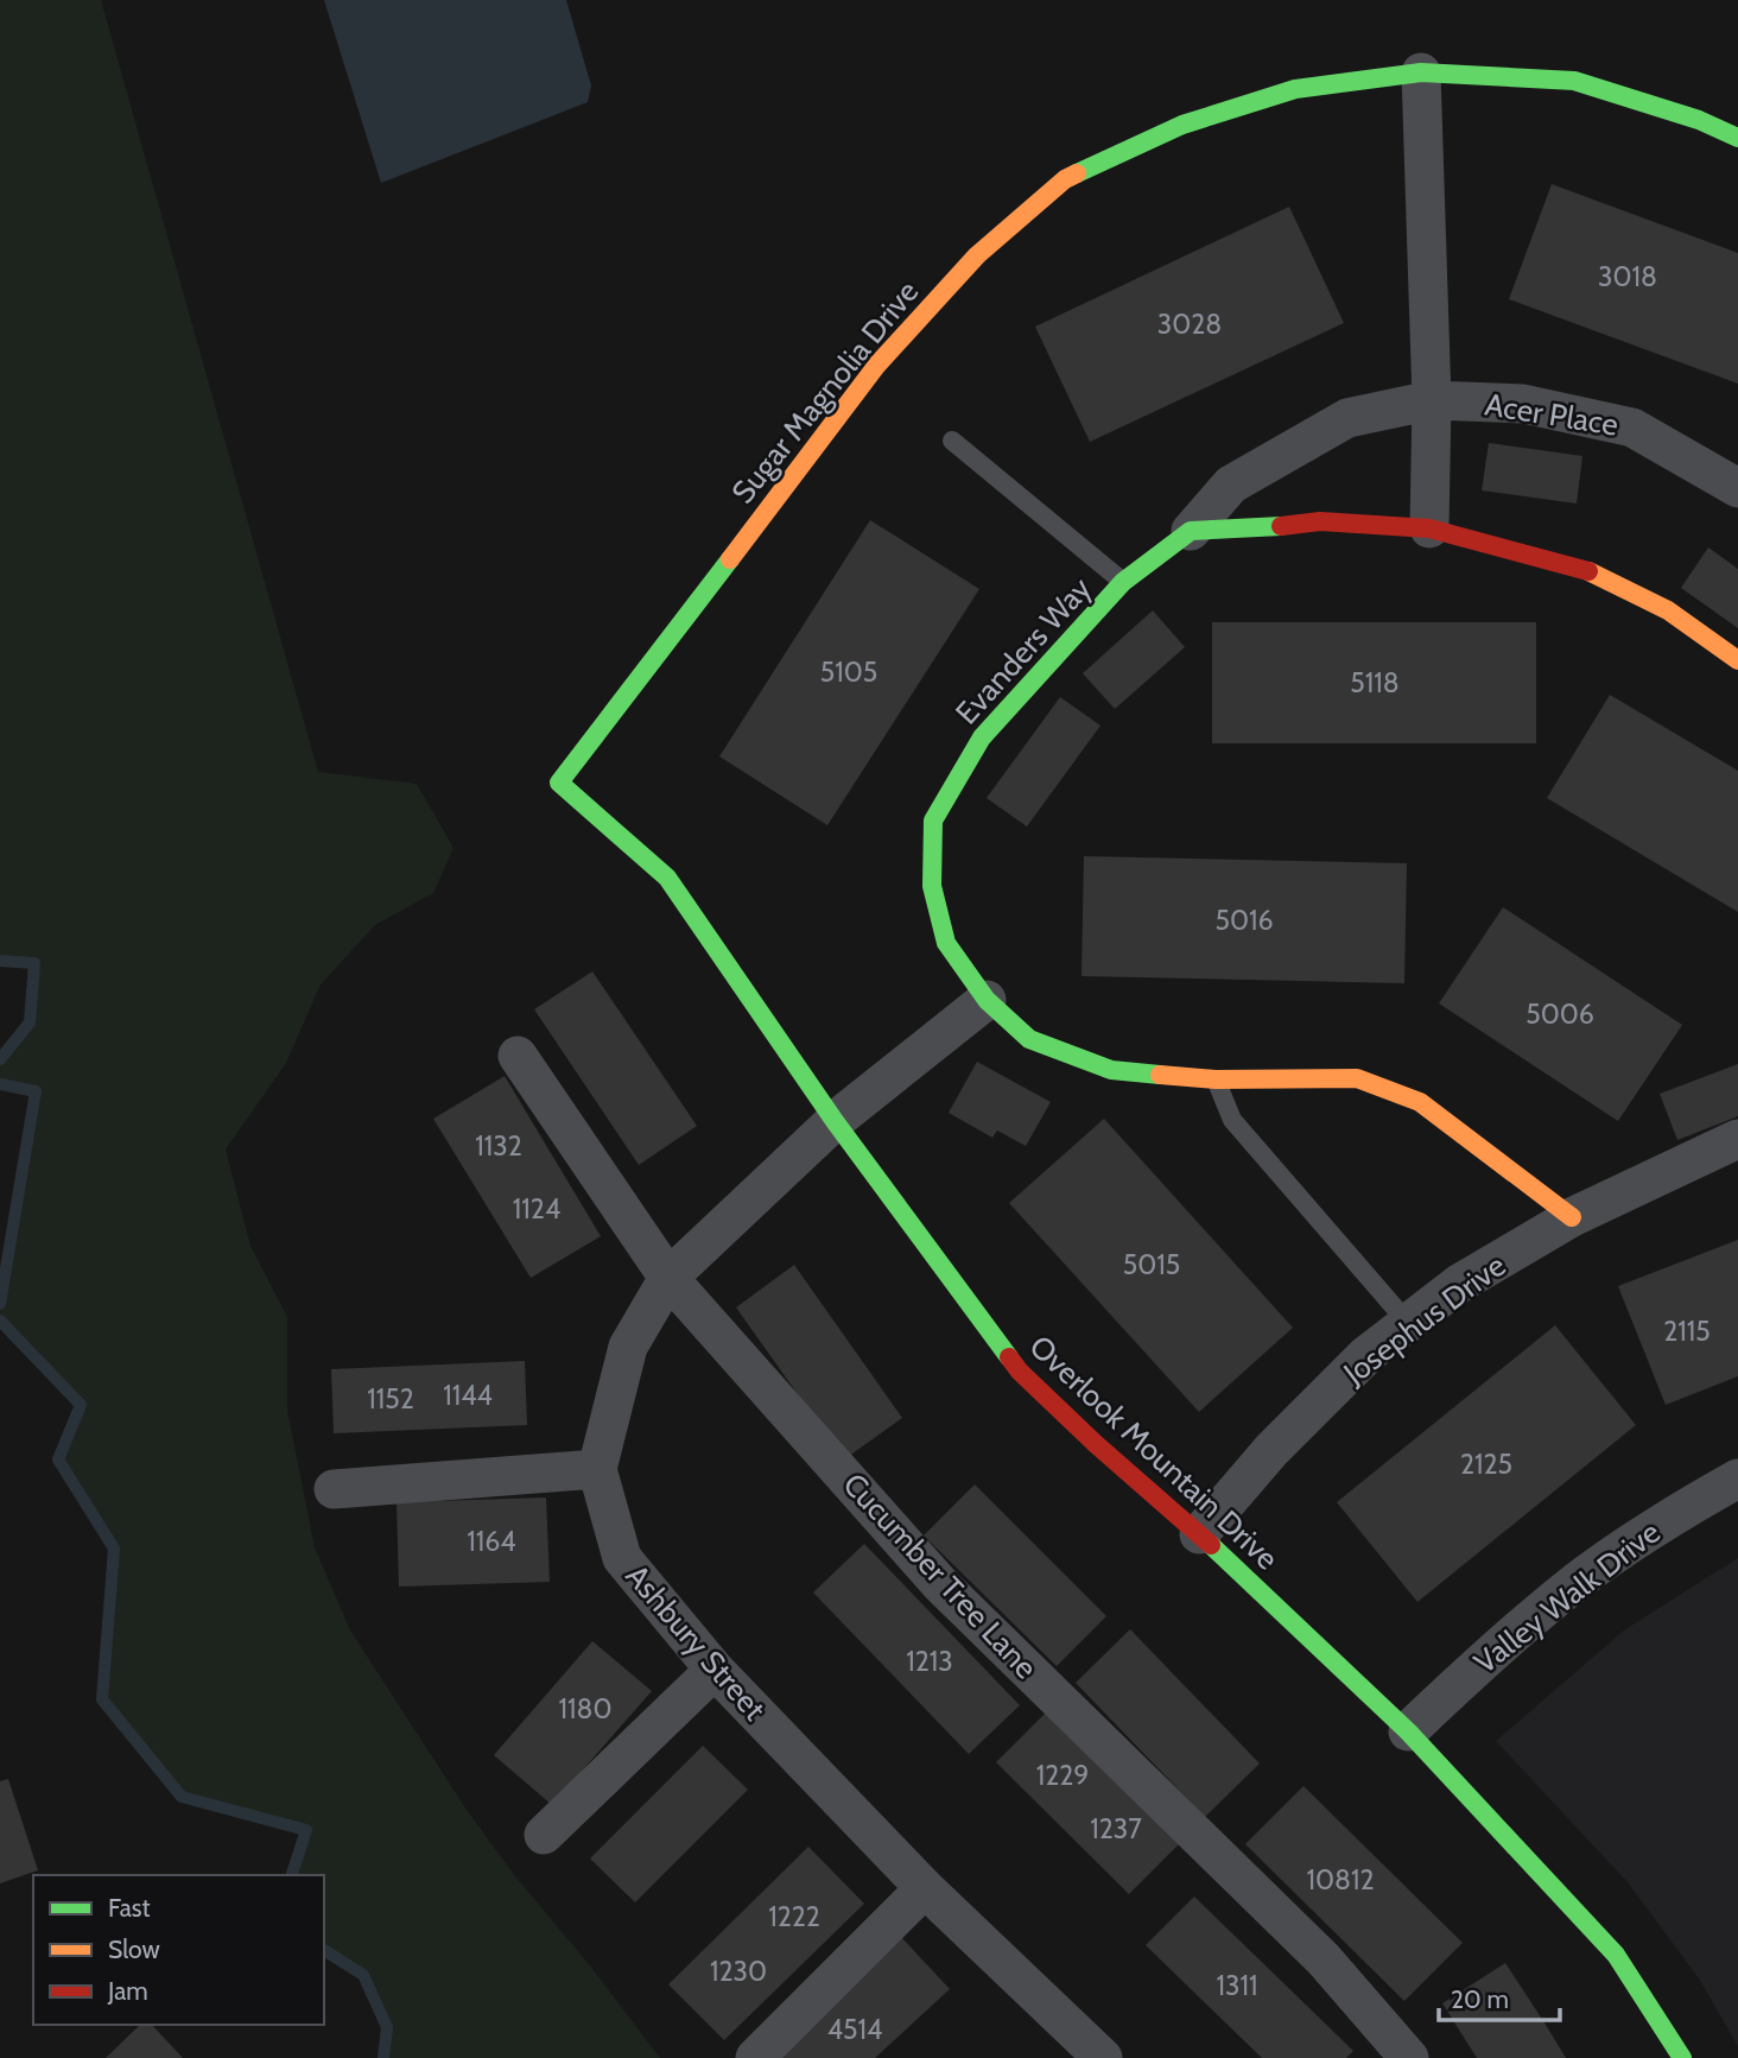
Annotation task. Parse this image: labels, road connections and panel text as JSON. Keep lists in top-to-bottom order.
{
  "streets": {
    "street": [
      "Sugar Magnolia Drive",
      "Acer Place",
      "Evanders Way",
      "Josephus Drive",
      "Overlook Mountain Drive",
      "Cucumber Tree Lane",
      "Valley Walk Drive",
      "Ashbury Street"
    ]
  },
  "crossings": [
    ["Sugar Magnolia Drive", "Overlook Mountain Drive"],
    ["Acer Place", "Evanders Way"],
    ["Evanders Way", "Josephus Drive"],
    ["Evanders Way", "Ashbury Street"],
    ["Josephus Drive", "Overlook Mountain Drive"],
    ["Overlook Mountain Drive", "Valley Walk Drive"],
    ["Overlook Mountain Drive", "Ashbury Street"],
    ["Cucumber Tree Lane", "Ashbury Street"]
  ],
  "house_numbers": [
    "3018",
    "3028",
    "5105",
    "5118",
    "5016",
    "5006",
    "1132",
    "1124",
    "5015",
    "2115",
    "1144",
    "1152",
    "2125",
    "1164",
    "1213",
    "1180",
    "1229",
    "1237",
    "10812",
    "1222",
    "1230",
    "1311",
    "4514"
  ],
  "legend": ["Fast", "Slow", "Jam"],
  "scale_bar": "20 m"
}
